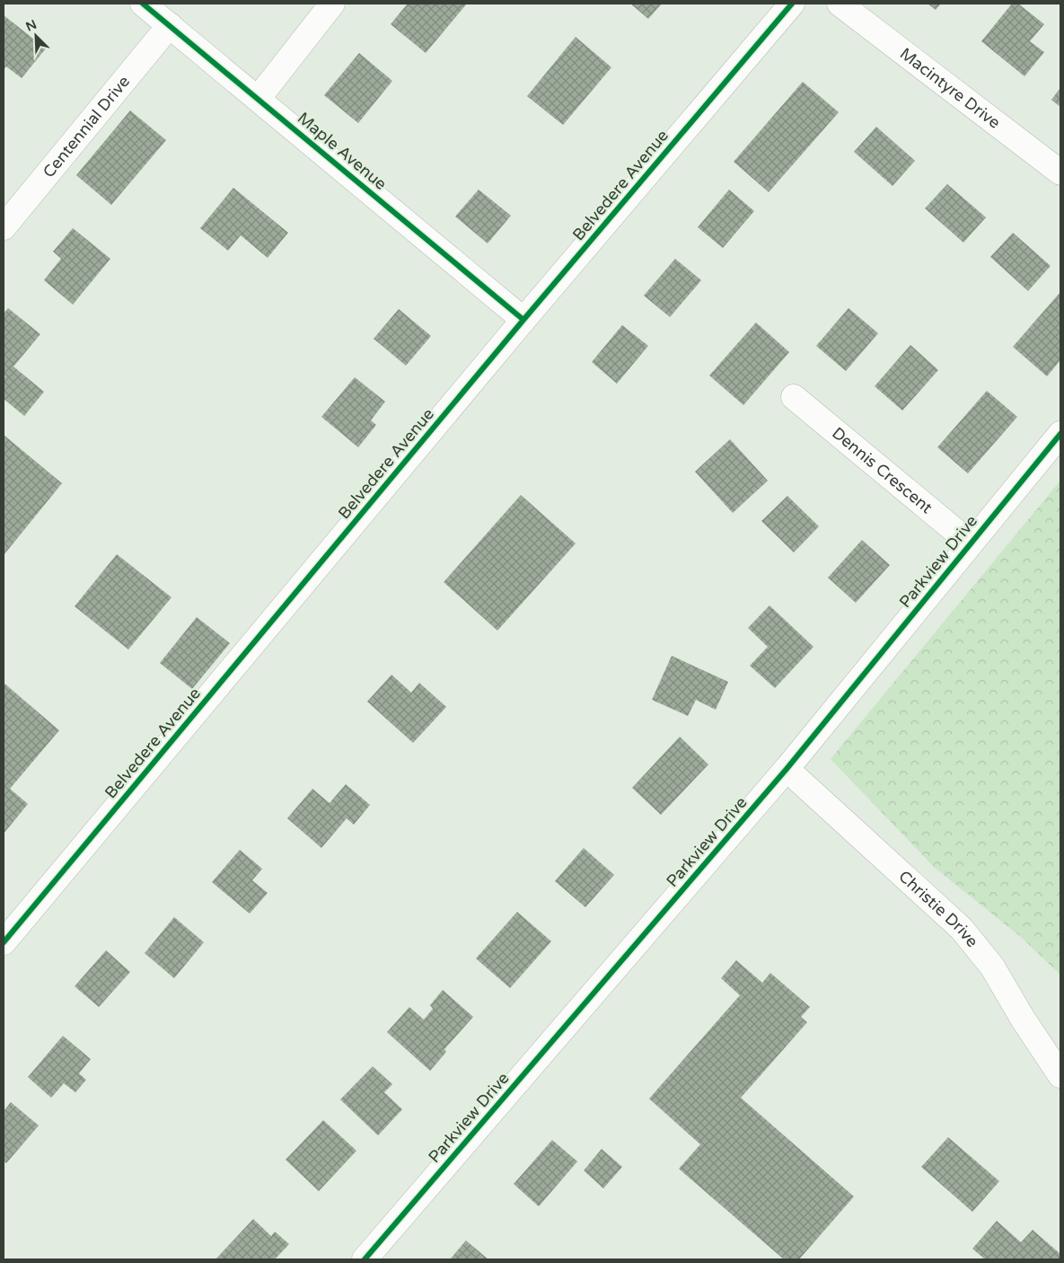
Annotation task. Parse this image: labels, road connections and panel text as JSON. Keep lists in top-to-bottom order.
{
  "streets": {
    "street": [
      "Macintyre Drive",
      "Centennial Drive",
      "Maple Avenue",
      "Belvedere Avenue",
      "Dennis Crescent",
      "Parkview Drive",
      "Christie Drive"
    ]
  },
  "crossings": [
    ["Centennial Drive", "Maple Avenue"],
    ["Maple Avenue", "Belvedere Avenue"],
    ["Dennis Crescent", "Parkview Drive"],
    ["Parkview Drive", "Christie Drive"]
  ],
  "north": "top left"
}
